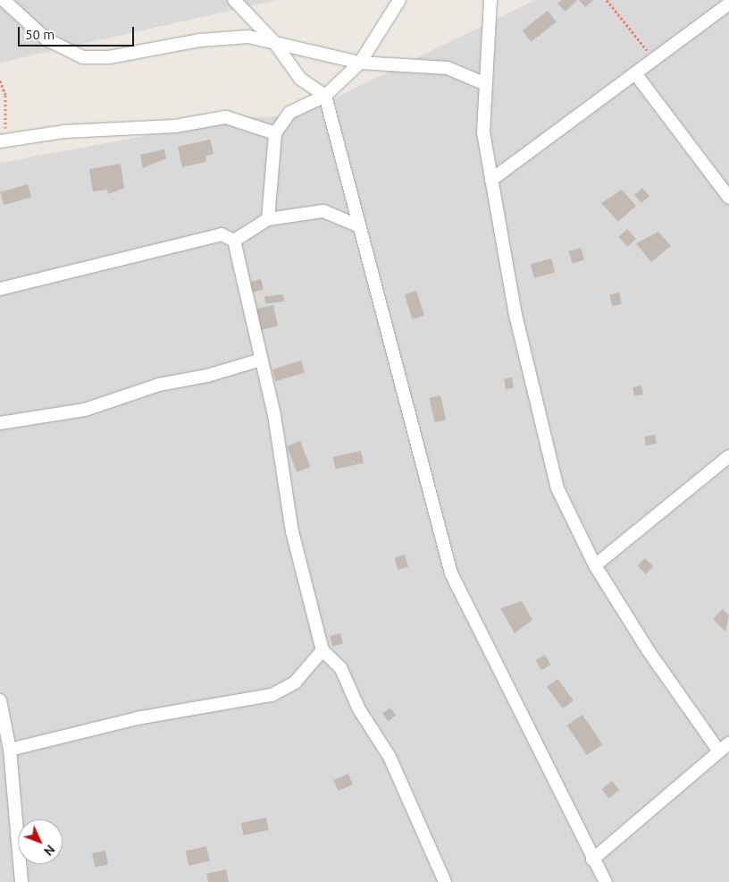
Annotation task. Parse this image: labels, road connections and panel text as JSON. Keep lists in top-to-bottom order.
{
  "scale_bar": "50 m",
  "north": "bottom right"
}
